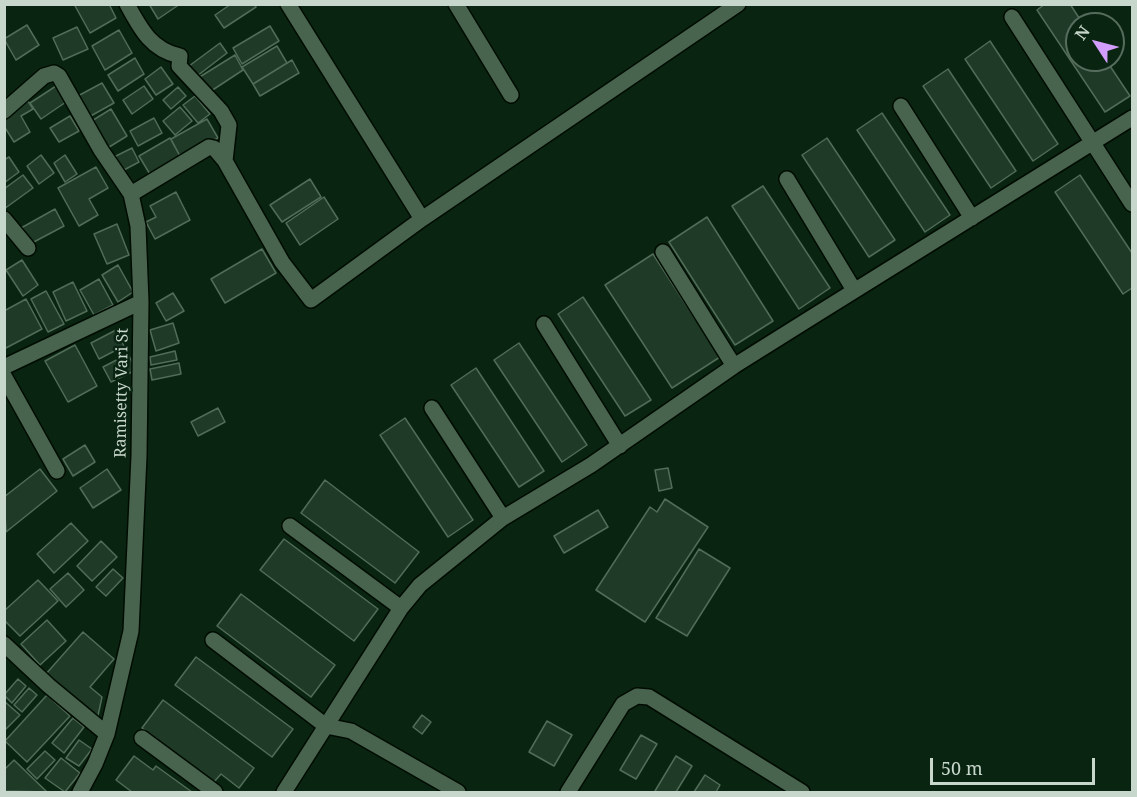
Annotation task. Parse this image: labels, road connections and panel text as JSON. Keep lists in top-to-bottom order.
{
  "streets": {
    "street": ["Ramisetty Vari St"]
  },
  "scale_bar": "50 m",
  "north": "top left"
}
